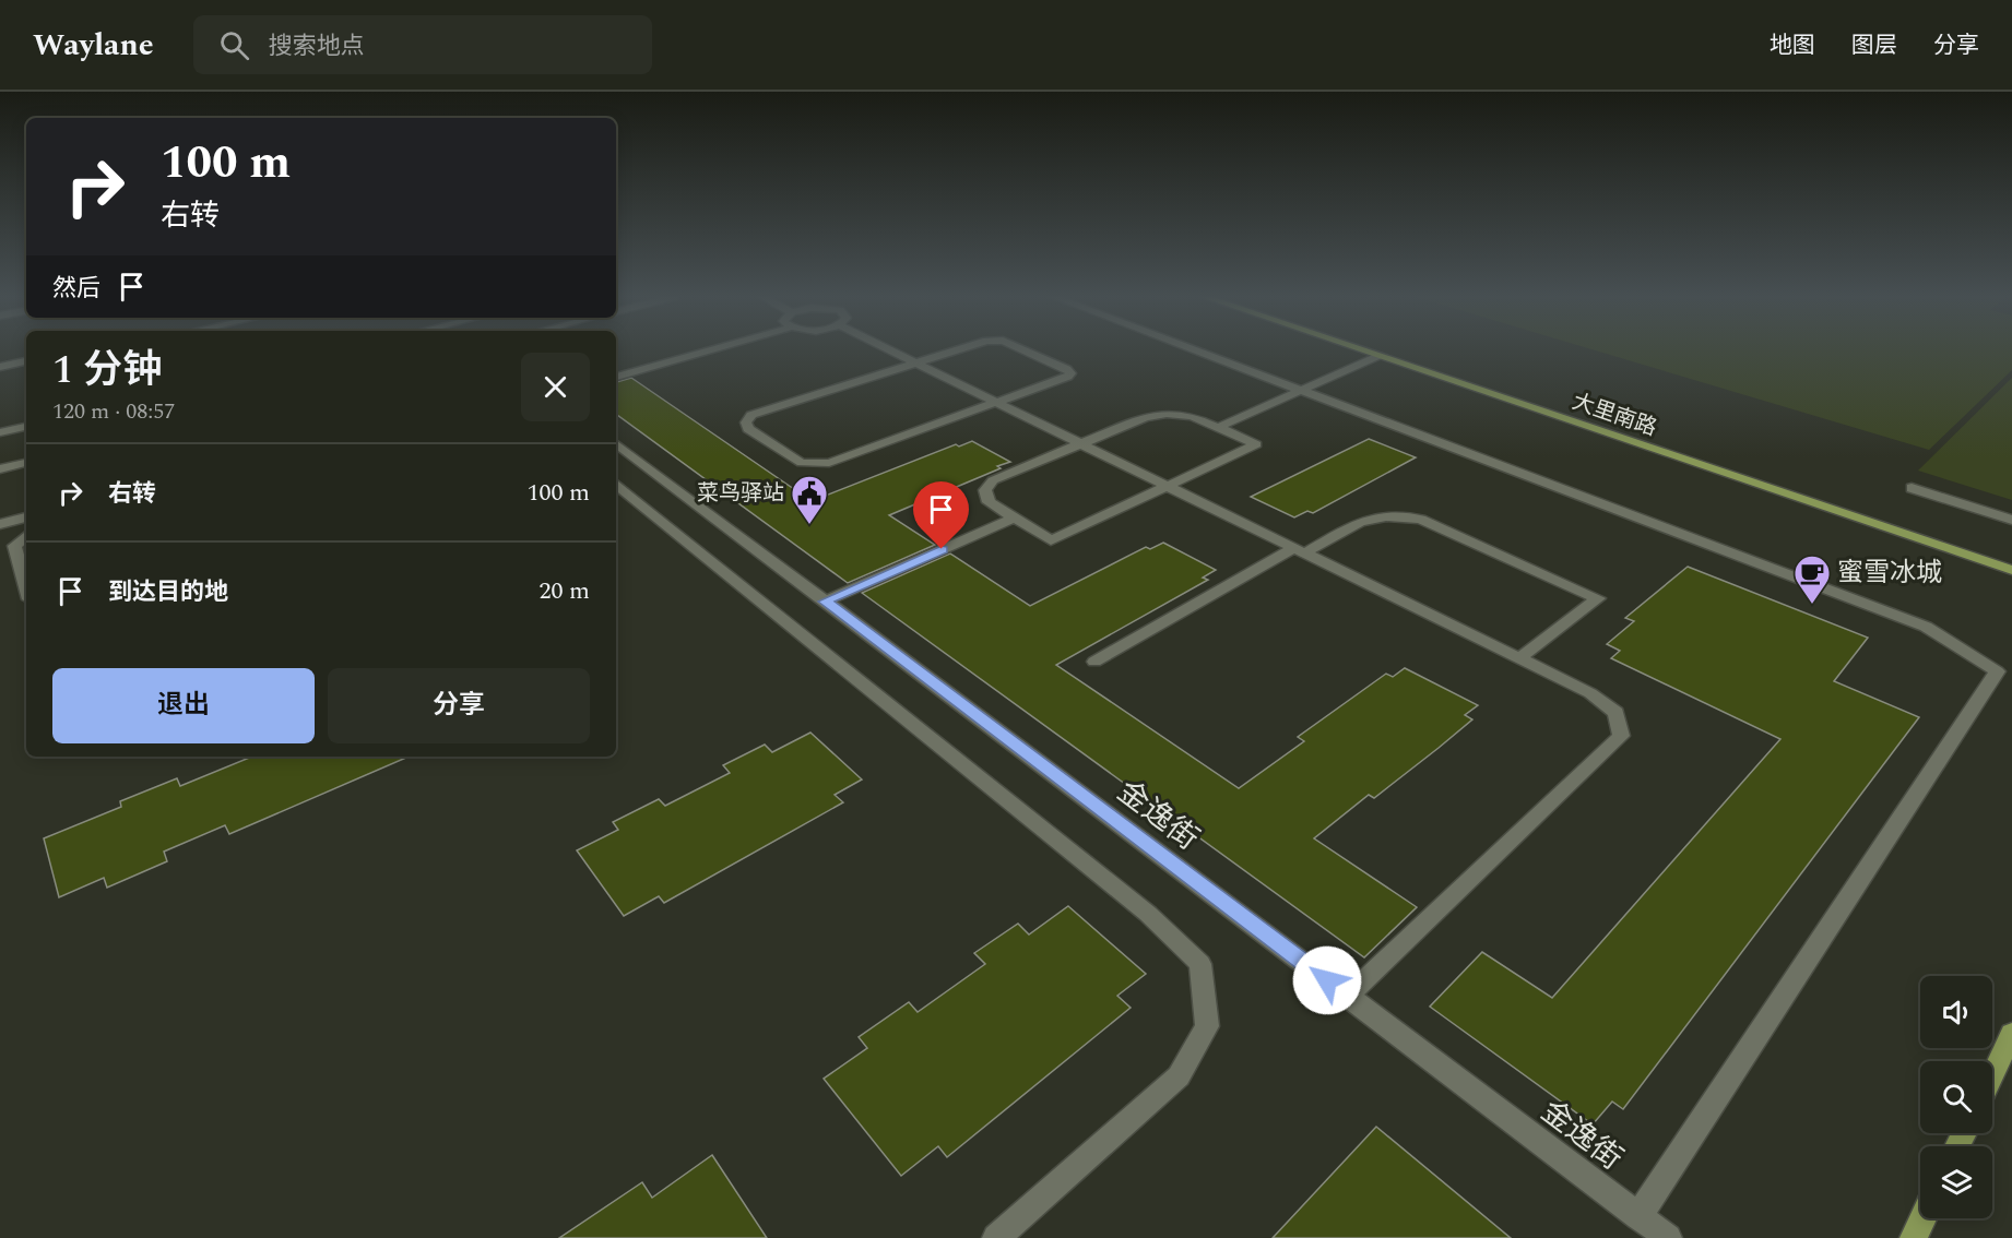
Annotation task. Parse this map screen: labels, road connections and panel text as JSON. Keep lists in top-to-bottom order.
{
  "streets": {
    "main road": ["大里南路"],
    "street": ["金逸街"]
  },
  "places": {
    "public building": ["菜鸟驿站"],
    "cafe": ["蜜雪冰城"]
  },
  "page": {
    "header": "Waylane",
    "search": "搜索地点",
    "nav": ["地图", "图层", "分享"],
    "turn": ["100 m", "右转"],
    "then": "然后",
    "heading": ["1 分钟", "120 m · 08:57"],
    "list": [
      {
        "name": "右转",
        "value": "100 m"
      },
      {
        "name": "到达目的地",
        "value": "20 m"
      }
    ],
    "buttons": ["退出", "分享"]
  }
}
